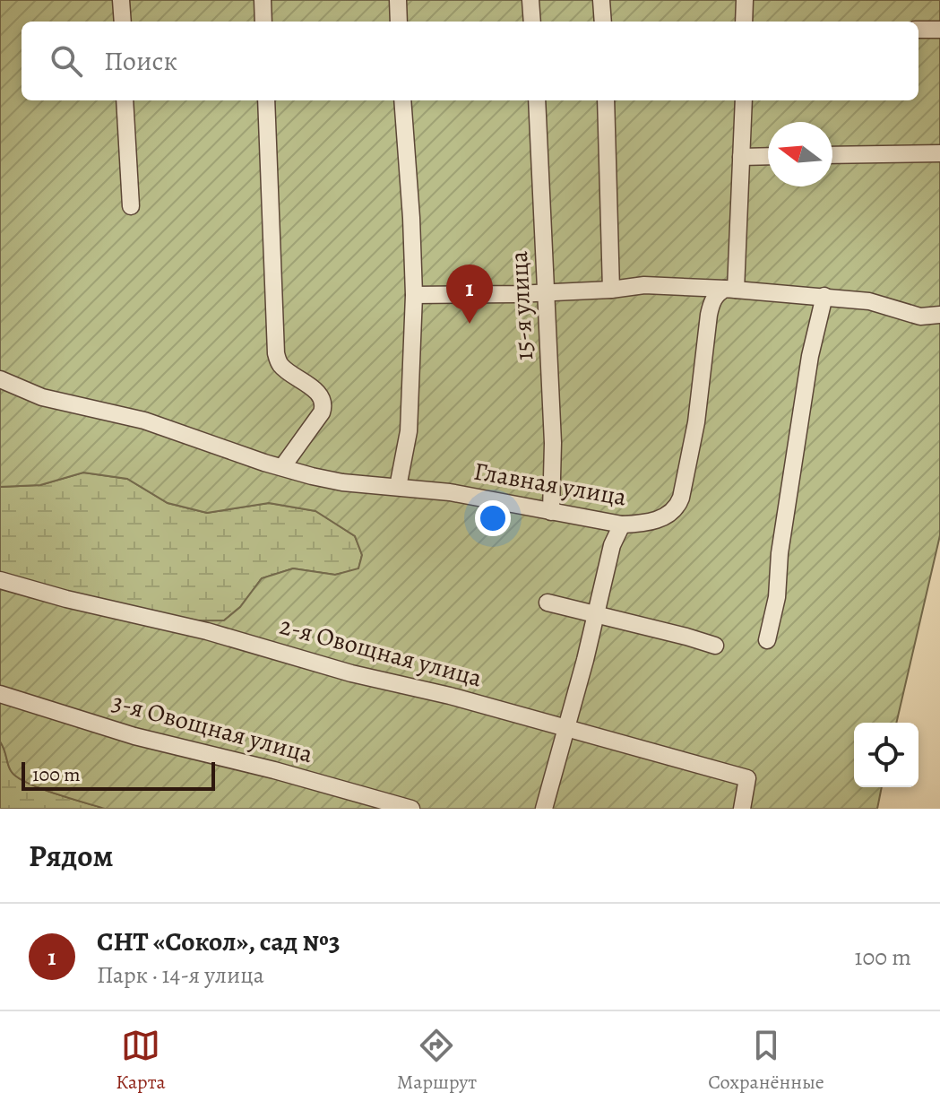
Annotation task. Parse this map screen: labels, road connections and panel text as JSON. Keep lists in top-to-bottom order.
{
  "streets": {
    "street": [
      "15-я улица",
      "Главная улица",
      "2-я Овощная улица",
      "3-я Овощная улица"
    ]
  },
  "crossings": [
    ["15-я улица", "Главная улица"]
  ],
  "scale_bar": "100 m",
  "north": "left",
  "page": {
    "search": "Поиск",
    "pins": "1",
    "scale": "100 m",
    "heading": "Рядом",
    "list": [
      {
        "mark": "1",
        "name": "СНТ «Сокол», сад №3",
        "note": "Парк · 14-я улица",
        "value": "100 m"
      }
    ],
    "nav": ["Карта", "Маршрут", "Сохранённые"]
  }
}
